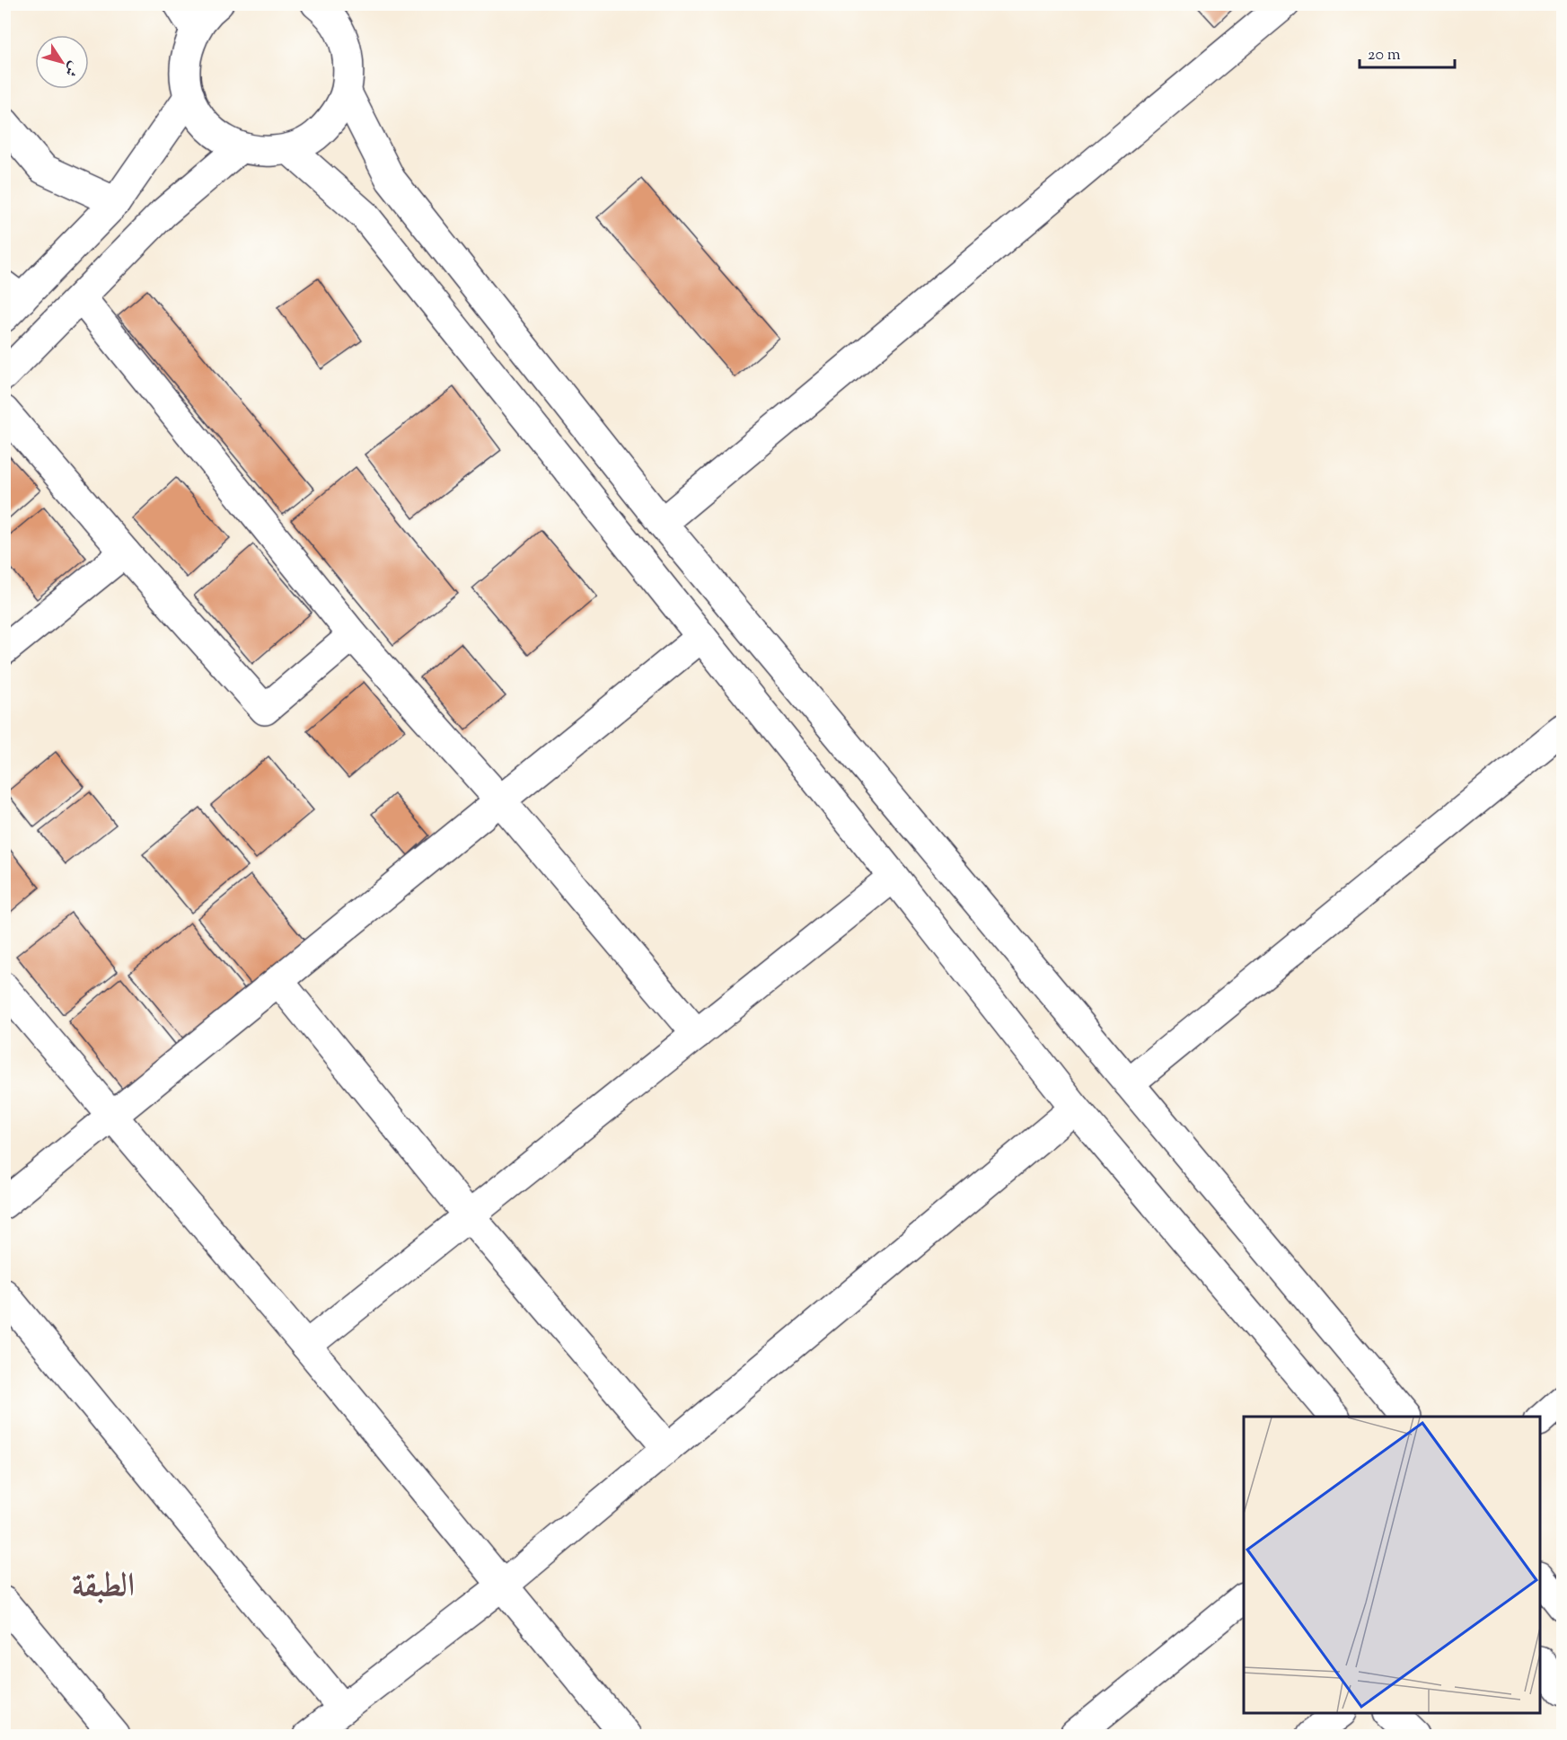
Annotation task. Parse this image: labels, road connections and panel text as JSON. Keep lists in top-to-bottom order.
{
  "districts": ["الطبقة"],
  "scale_bar": "20 m",
  "north": "bottom right"
}
